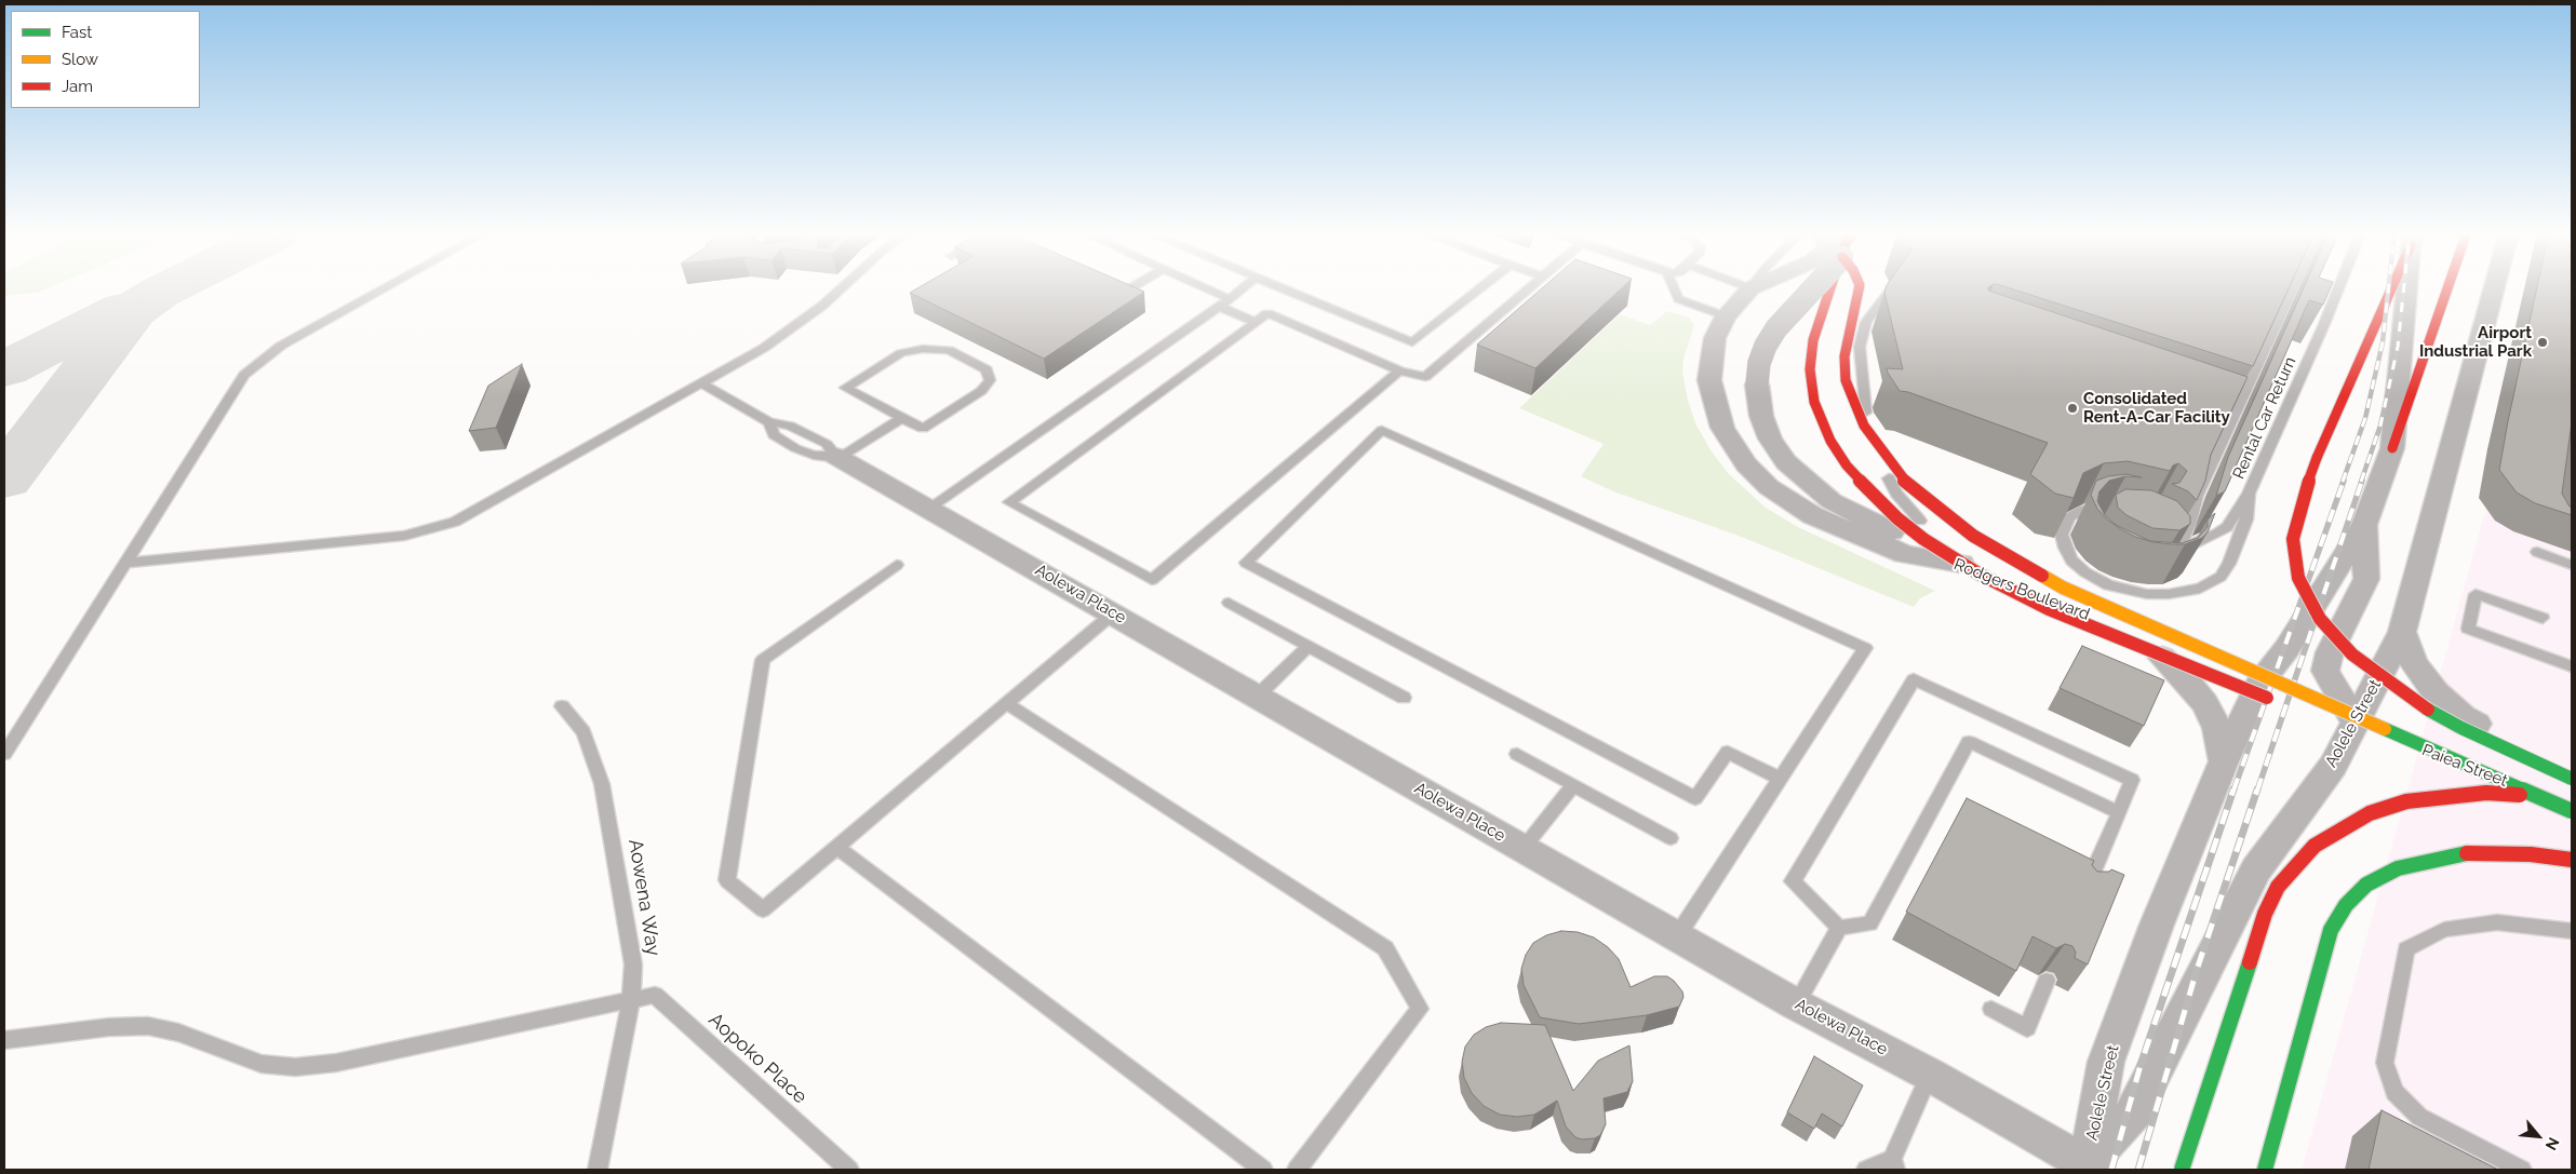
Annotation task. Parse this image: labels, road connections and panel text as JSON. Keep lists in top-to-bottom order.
{
  "streets": {
    "street": [
      "Rodgers Boulevard",
      "Aolewa Place",
      "Aolele Street",
      "Paiea Street"
    ],
    "lane": ["Rental Car Return", "Aowena Way", "Aopoko Place"]
  },
  "crossings": [
    ["Rodgers Boulevard", "Aolele Street"],
    ["Rodgers Boulevard", "Paiea Street"],
    ["Aolewa Place", "Aolele Street"],
    ["Aolele Street", "Paiea Street"],
    ["Aowena Way", "Aopoko Place"]
  ],
  "places": ["Airport Industrial Park", "Consolidated Rent-A-Car Facility"],
  "legend": ["Fast", "Slow", "Jam"],
  "north": "bottom right"
}
